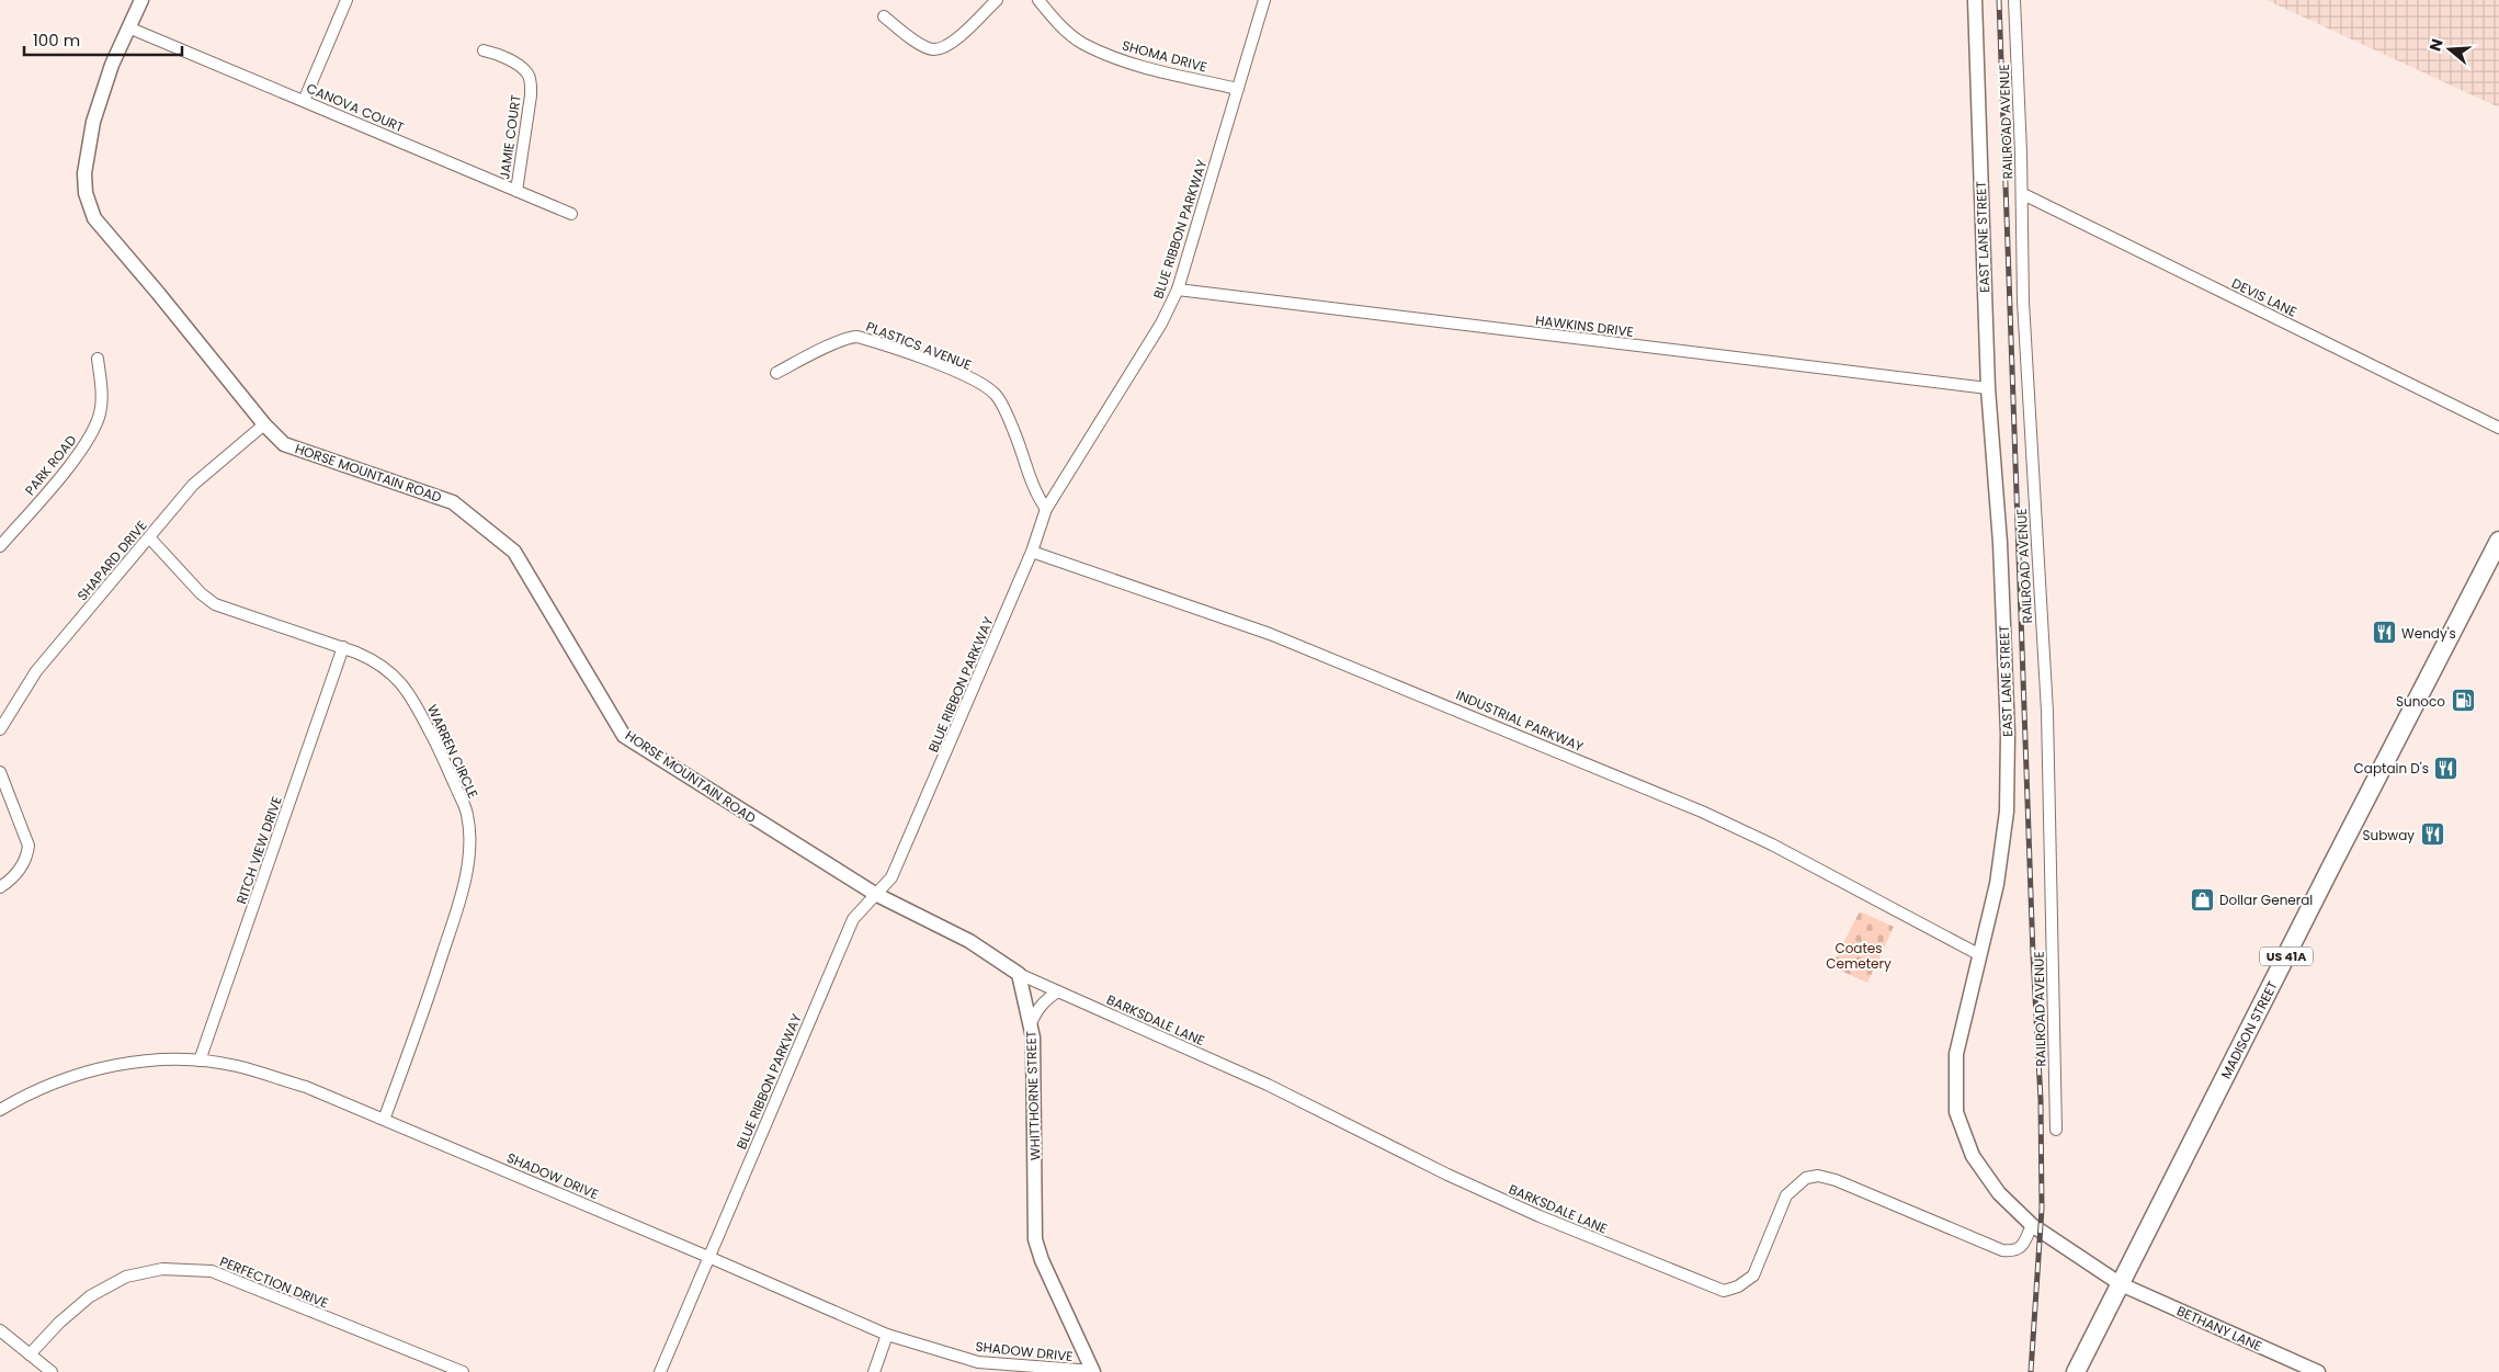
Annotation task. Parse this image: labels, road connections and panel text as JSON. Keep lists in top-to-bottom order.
{
  "streets": {
    "main road": ["US 41A", "MADISON STREET"],
    "street": [
      "SHOMA DRIVE",
      "CANOVA COURT",
      "RAILROAD AVENUE",
      "JAMIE COURT",
      "BLUE RIBBON PARKWAY",
      "EAST LANE STREET",
      "DEVIS LANE",
      "HAWKINS DRIVE",
      "PLASTICS AVENUE",
      "PARK ROAD",
      "HORSE MOUNTAIN ROAD",
      "SHAPARD DRIVE",
      "INDUSTRIAL PARKWAY",
      "WARREN CIRCLE",
      "RITCH VIEW DRIVE",
      "BARKSDALE LANE",
      "WHITTHORNE STREET",
      "SHADOW DRIVE",
      "PERFECTION DRIVE",
      "BETHANY LANE"
    ]
  },
  "crossings": [
    ["SHOMA DRIVE", "BLUE RIBBON PARKWAY"],
    ["CANOVA COURT", "JAMIE COURT"],
    ["CANOVA COURT", "HORSE MOUNTAIN ROAD"],
    ["RAILROAD AVENUE", "DEVIS LANE"],
    ["BLUE RIBBON PARKWAY", "HAWKINS DRIVE"],
    ["BLUE RIBBON PARKWAY", "PLASTICS AVENUE"],
    ["BLUE RIBBON PARKWAY", "HORSE MOUNTAIN ROAD"],
    ["BLUE RIBBON PARKWAY", "INDUSTRIAL PARKWAY"],
    ["BLUE RIBBON PARKWAY", "SHADOW DRIVE"],
    ["EAST LANE STREET", "HAWKINS DRIVE"],
    ["EAST LANE STREET", "INDUSTRIAL PARKWAY"],
    ["EAST LANE STREET", "BARKSDALE LANE"],
    ["EAST LANE STREET", "MADISON STREET"],
    ["EAST LANE STREET", "BETHANY LANE"],
    ["HORSE MOUNTAIN ROAD", "SHAPARD DRIVE"],
    ["SHAPARD DRIVE", "WARREN CIRCLE"],
    ["WARREN CIRCLE", "RITCH VIEW DRIVE"],
    ["WARREN CIRCLE", "SHADOW DRIVE"],
    ["RITCH VIEW DRIVE", "SHADOW DRIVE"],
    ["BARKSDALE LANE", "WHITTHORNE STREET"],
    ["MADISON STREET", "BETHANY LANE"],
    ["WHITTHORNE STREET", "SHADOW DRIVE"]
  ],
  "parks": ["Coates Cemetery"],
  "places": {
    "restaurant": ["Wendy's", "Captain D's", "Subway"],
    "fuel station": ["Sunoco"],
    "shop": ["Dollar General"]
  },
  "scale_bar": "100 m",
  "north": "left"
}
